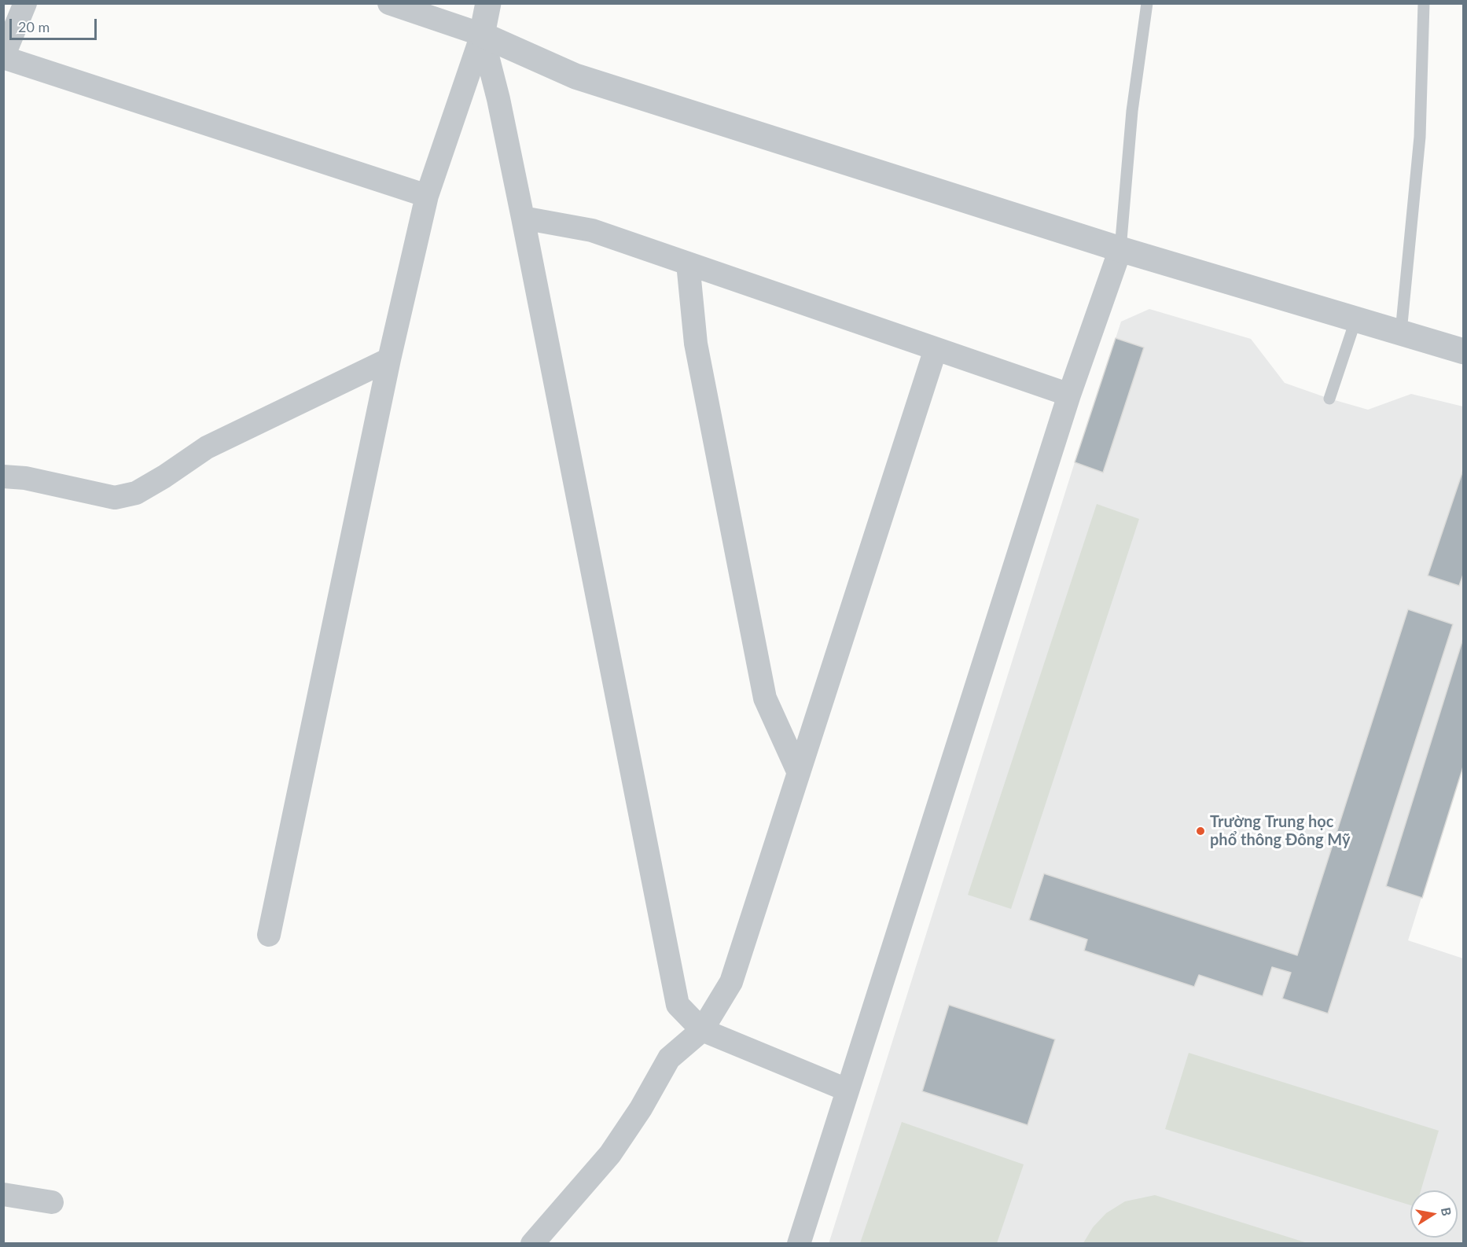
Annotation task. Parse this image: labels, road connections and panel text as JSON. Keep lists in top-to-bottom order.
{
  "places": ["Trường Trung học phổ thông Đông Mỹ"],
  "scale_bar": "20 m",
  "north": "right"
}
